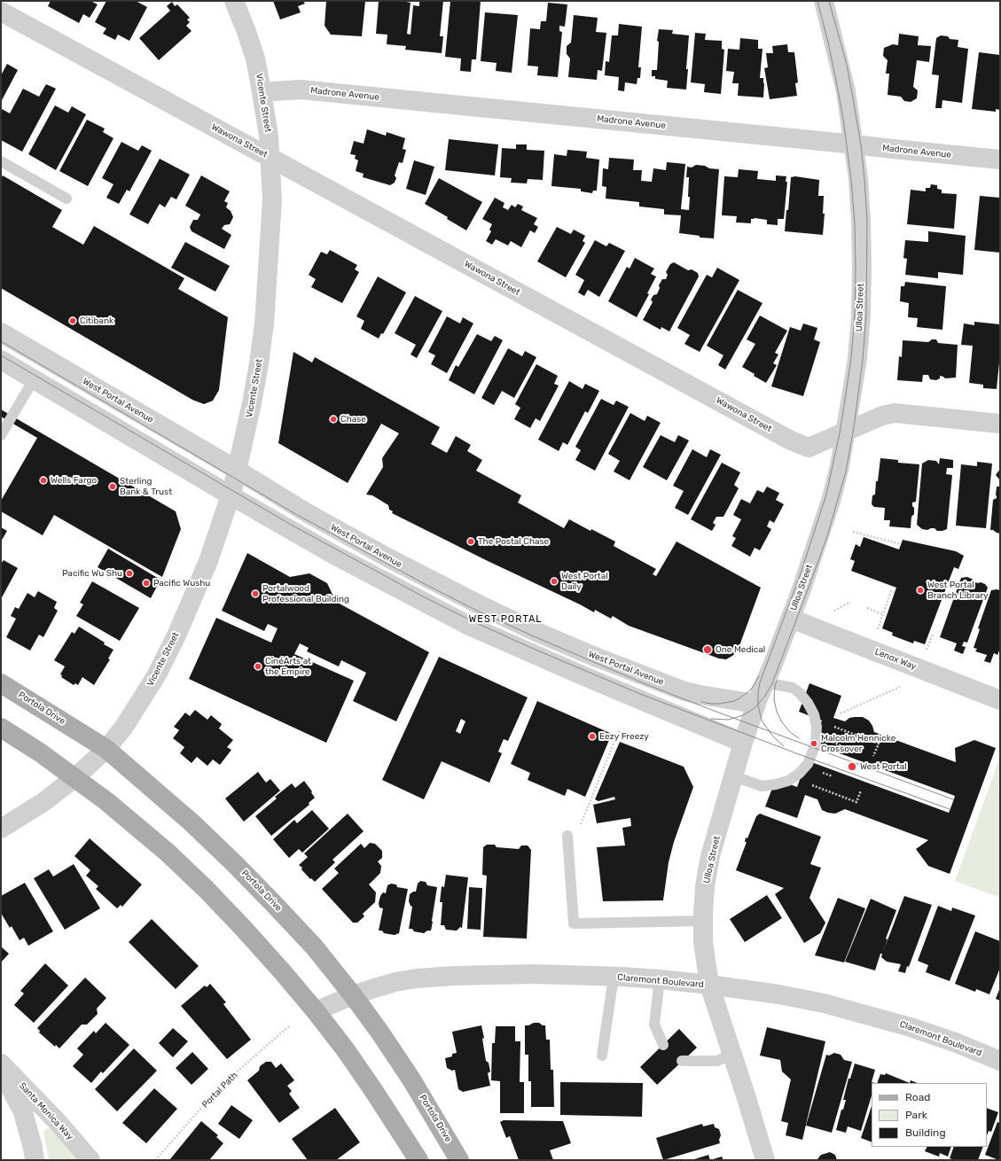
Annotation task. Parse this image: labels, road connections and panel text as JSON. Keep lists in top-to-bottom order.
{
  "streets": {
    "main road": ["Portola Drive"],
    "street": [
      "Madrone Avenue",
      "Vicente Street",
      "Wawona Street",
      "Ulloa Street",
      "West Portal Avenue",
      "Lenox Way",
      "Claremont Boulevard",
      "Santa Monica Way"
    ],
    "path": ["Portal Path"]
  },
  "crossings": [
    ["Madrone Avenue", "Vicente Street"],
    ["Madrone Avenue", "Ulloa Street"],
    ["Vicente Street", "Wawona Street"],
    ["Vicente Street", "West Portal Avenue"],
    ["Vicente Street", "Portola Drive"],
    ["Wawona Street", "Ulloa Street"],
    ["Ulloa Street", "West Portal Avenue"],
    ["Ulloa Street", "Lenox Way"],
    ["Ulloa Street", "Claremont Boulevard"],
    ["Portola Drive", "Claremont Boulevard"]
  ],
  "districts": ["WEST PORTAL"],
  "places": [
    "Citibank",
    "Chase",
    "Wells Fargo",
    "Sterling Bank & Trust",
    "The Postal Chase",
    "Pacific Wu Shu",
    "West Portal Daily",
    "Pacific Wushu",
    "West Portal Branch Library",
    "Portalwood Professional Building",
    "One Medical",
    "CinéArts at the Empire",
    "Eezy Freezy",
    "Malcolm Hennicke Crossover",
    "West Portal"
  ],
  "legend": ["Road", "Park", "Building"]
}
